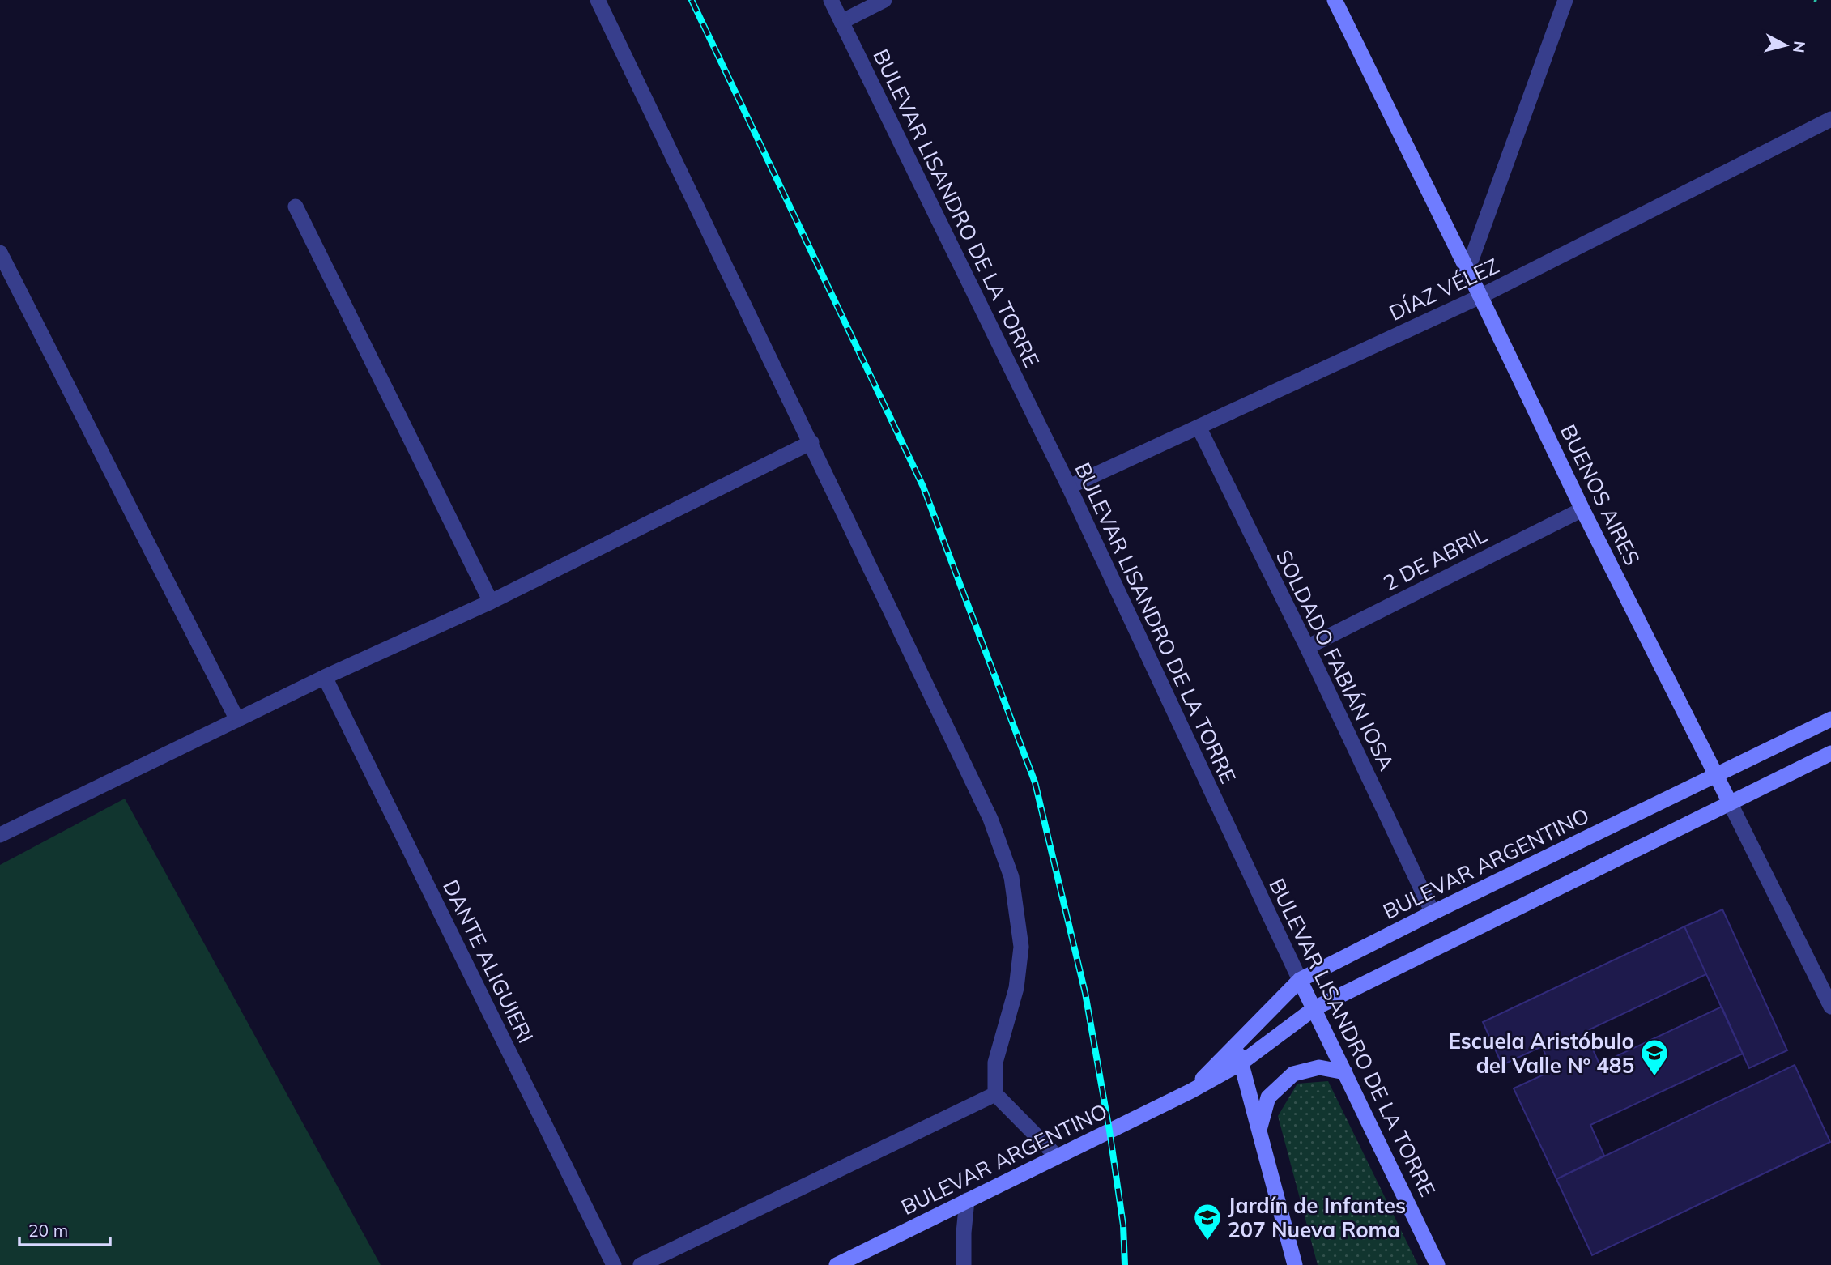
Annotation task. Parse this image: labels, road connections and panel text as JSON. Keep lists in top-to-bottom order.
{
  "streets": {
    "main road": ["BULEVAR LISANDRO DE LA TORRE", "BUENOS AIRES", "BULEVAR ARGENTINO"],
    "street": [
      "DÍAZ VÉLEZ",
      "2 DE ABRIL",
      "SOLDADO FABIÁN IOSA",
      "DANTE ALIGUIERI"
    ]
  },
  "crossings": [
    ["BULEVAR LISANDRO DE LA TORRE", "DÍAZ VÉLEZ"],
    ["BULEVAR LISANDRO DE LA TORRE", "BULEVAR ARGENTINO"],
    ["DÍAZ VÉLEZ", "BUENOS AIRES"],
    ["DÍAZ VÉLEZ", "SOLDADO FABIÁN IOSA"],
    ["BUENOS AIRES", "2 DE ABRIL"],
    ["BUENOS AIRES", "BULEVAR ARGENTINO"],
    ["2 DE ABRIL", "SOLDADO FABIÁN IOSA"],
    ["SOLDADO FABIÁN IOSA", "BULEVAR ARGENTINO"]
  ],
  "places": {
    "school or university": ["Escuela Aristóbulo del Valle Nº 485", "Jardín de Infantes 207 Nueva Roma"]
  },
  "scale_bar": "20 m",
  "north": "right"
}
